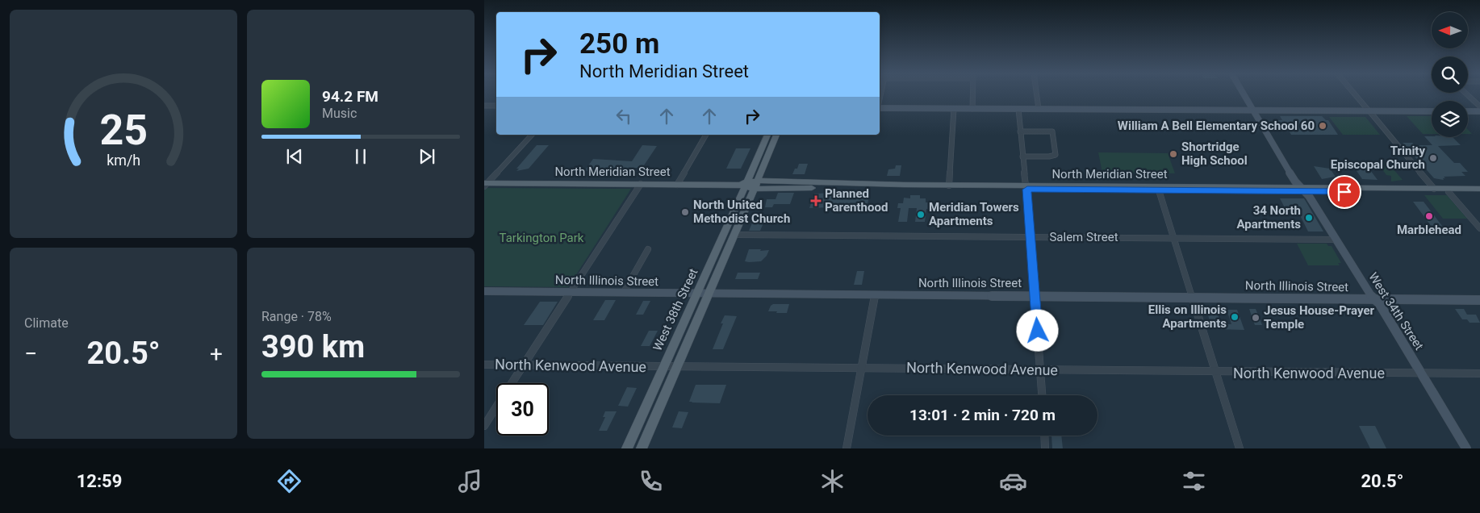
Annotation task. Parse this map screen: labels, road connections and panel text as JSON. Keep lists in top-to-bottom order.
{
  "streets": {
    "main road": ["North Meridian Street", "West 38th Street"],
    "street": [
      "Salem Street",
      "North Illinois Street",
      "West 34th Street",
      "North Kenwood Avenue"
    ]
  },
  "crossings": [
    ["North Meridian Street", "West 38th Street"],
    ["North Meridian Street", "West 34th Street"],
    ["Salem Street", "West 38th Street"],
    ["Salem Street", "West 34th Street"],
    ["North Illinois Street", "West 38th Street"],
    ["North Illinois Street", "West 34th Street"],
    ["West 38th Street", "North Kenwood Avenue"],
    ["West 34th Street", "North Kenwood Avenue"]
  ],
  "parks": ["Tarkington Park"],
  "places": {
    "other": [
      "William A Bell Elementary School 60",
      "Shortridge High School",
      "Trinity Episcopal Church",
      "North United Methodist Church",
      "Meridian Towers Apartments",
      "Marblehead",
      "34 North Apartments",
      "Ellis on Illinois Apartments",
      "Jesus House-Prayer Temple"
    ],
    "health": ["Planned Parenthood"]
  },
  "north": "left",
  "page": {
    "turn": ["250 m", "North Meridian Street"],
    "song": ["94.2 FM", "Music"],
    "tile": [
      "Climate",
      ["Range · 78%", "390 km"]
    ],
    "heat": ["−", "20.5°", "+"],
    "limit": "30",
    "trip": "13:01 · 2 min · 720 m",
    "tabs": ["12:59", "20.5°"],
    "gauge": ["25", "km/h"]
  }
}
